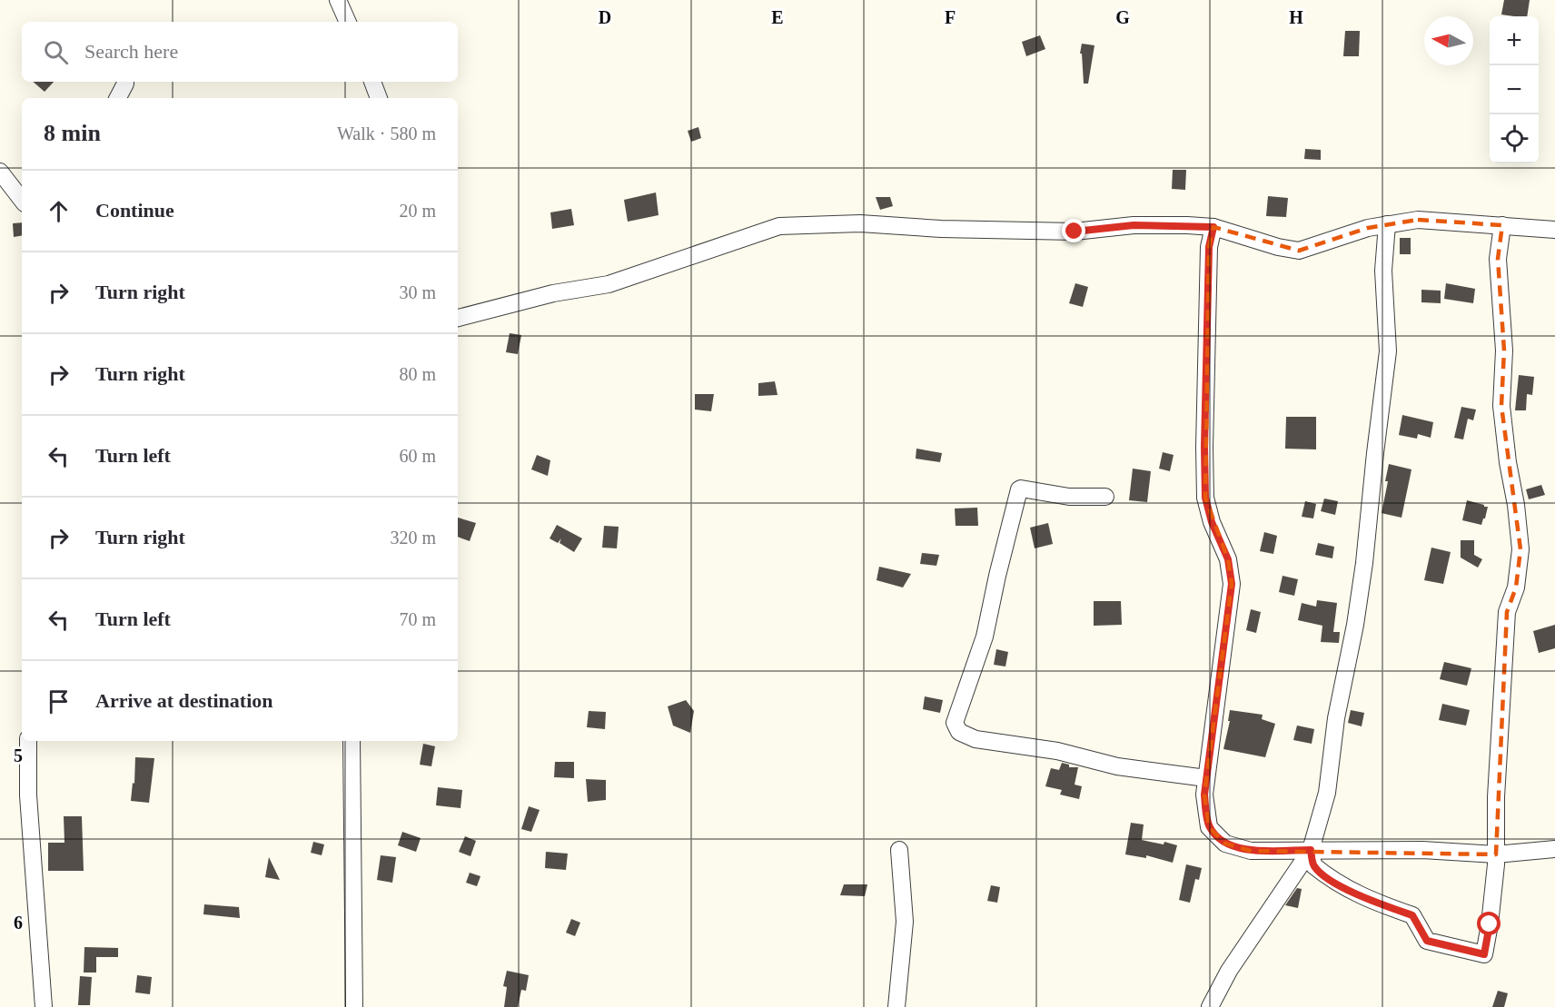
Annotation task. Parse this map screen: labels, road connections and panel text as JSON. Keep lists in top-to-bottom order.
{
  "north": "left",
  "page": {
    "map_buttons": ["+", "−"],
    "search": "Search here",
    "heading": ["8 min", "Walk · 580 m"],
    "list": [
      ["Continue", "20 m"],
      ["Turn right", "30 m"],
      ["Turn right", "80 m"],
      ["Turn left", "60 m"],
      ["Turn right", "320 m"],
      ["Turn left", "70 m"],
      "Arrive at destination"
    ]
  },
  "grid": {
    "columns": [
      "D",
      "E",
      "F",
      "G",
      "H"
    ],
    "rows": ["5", "6"]
  }
}
